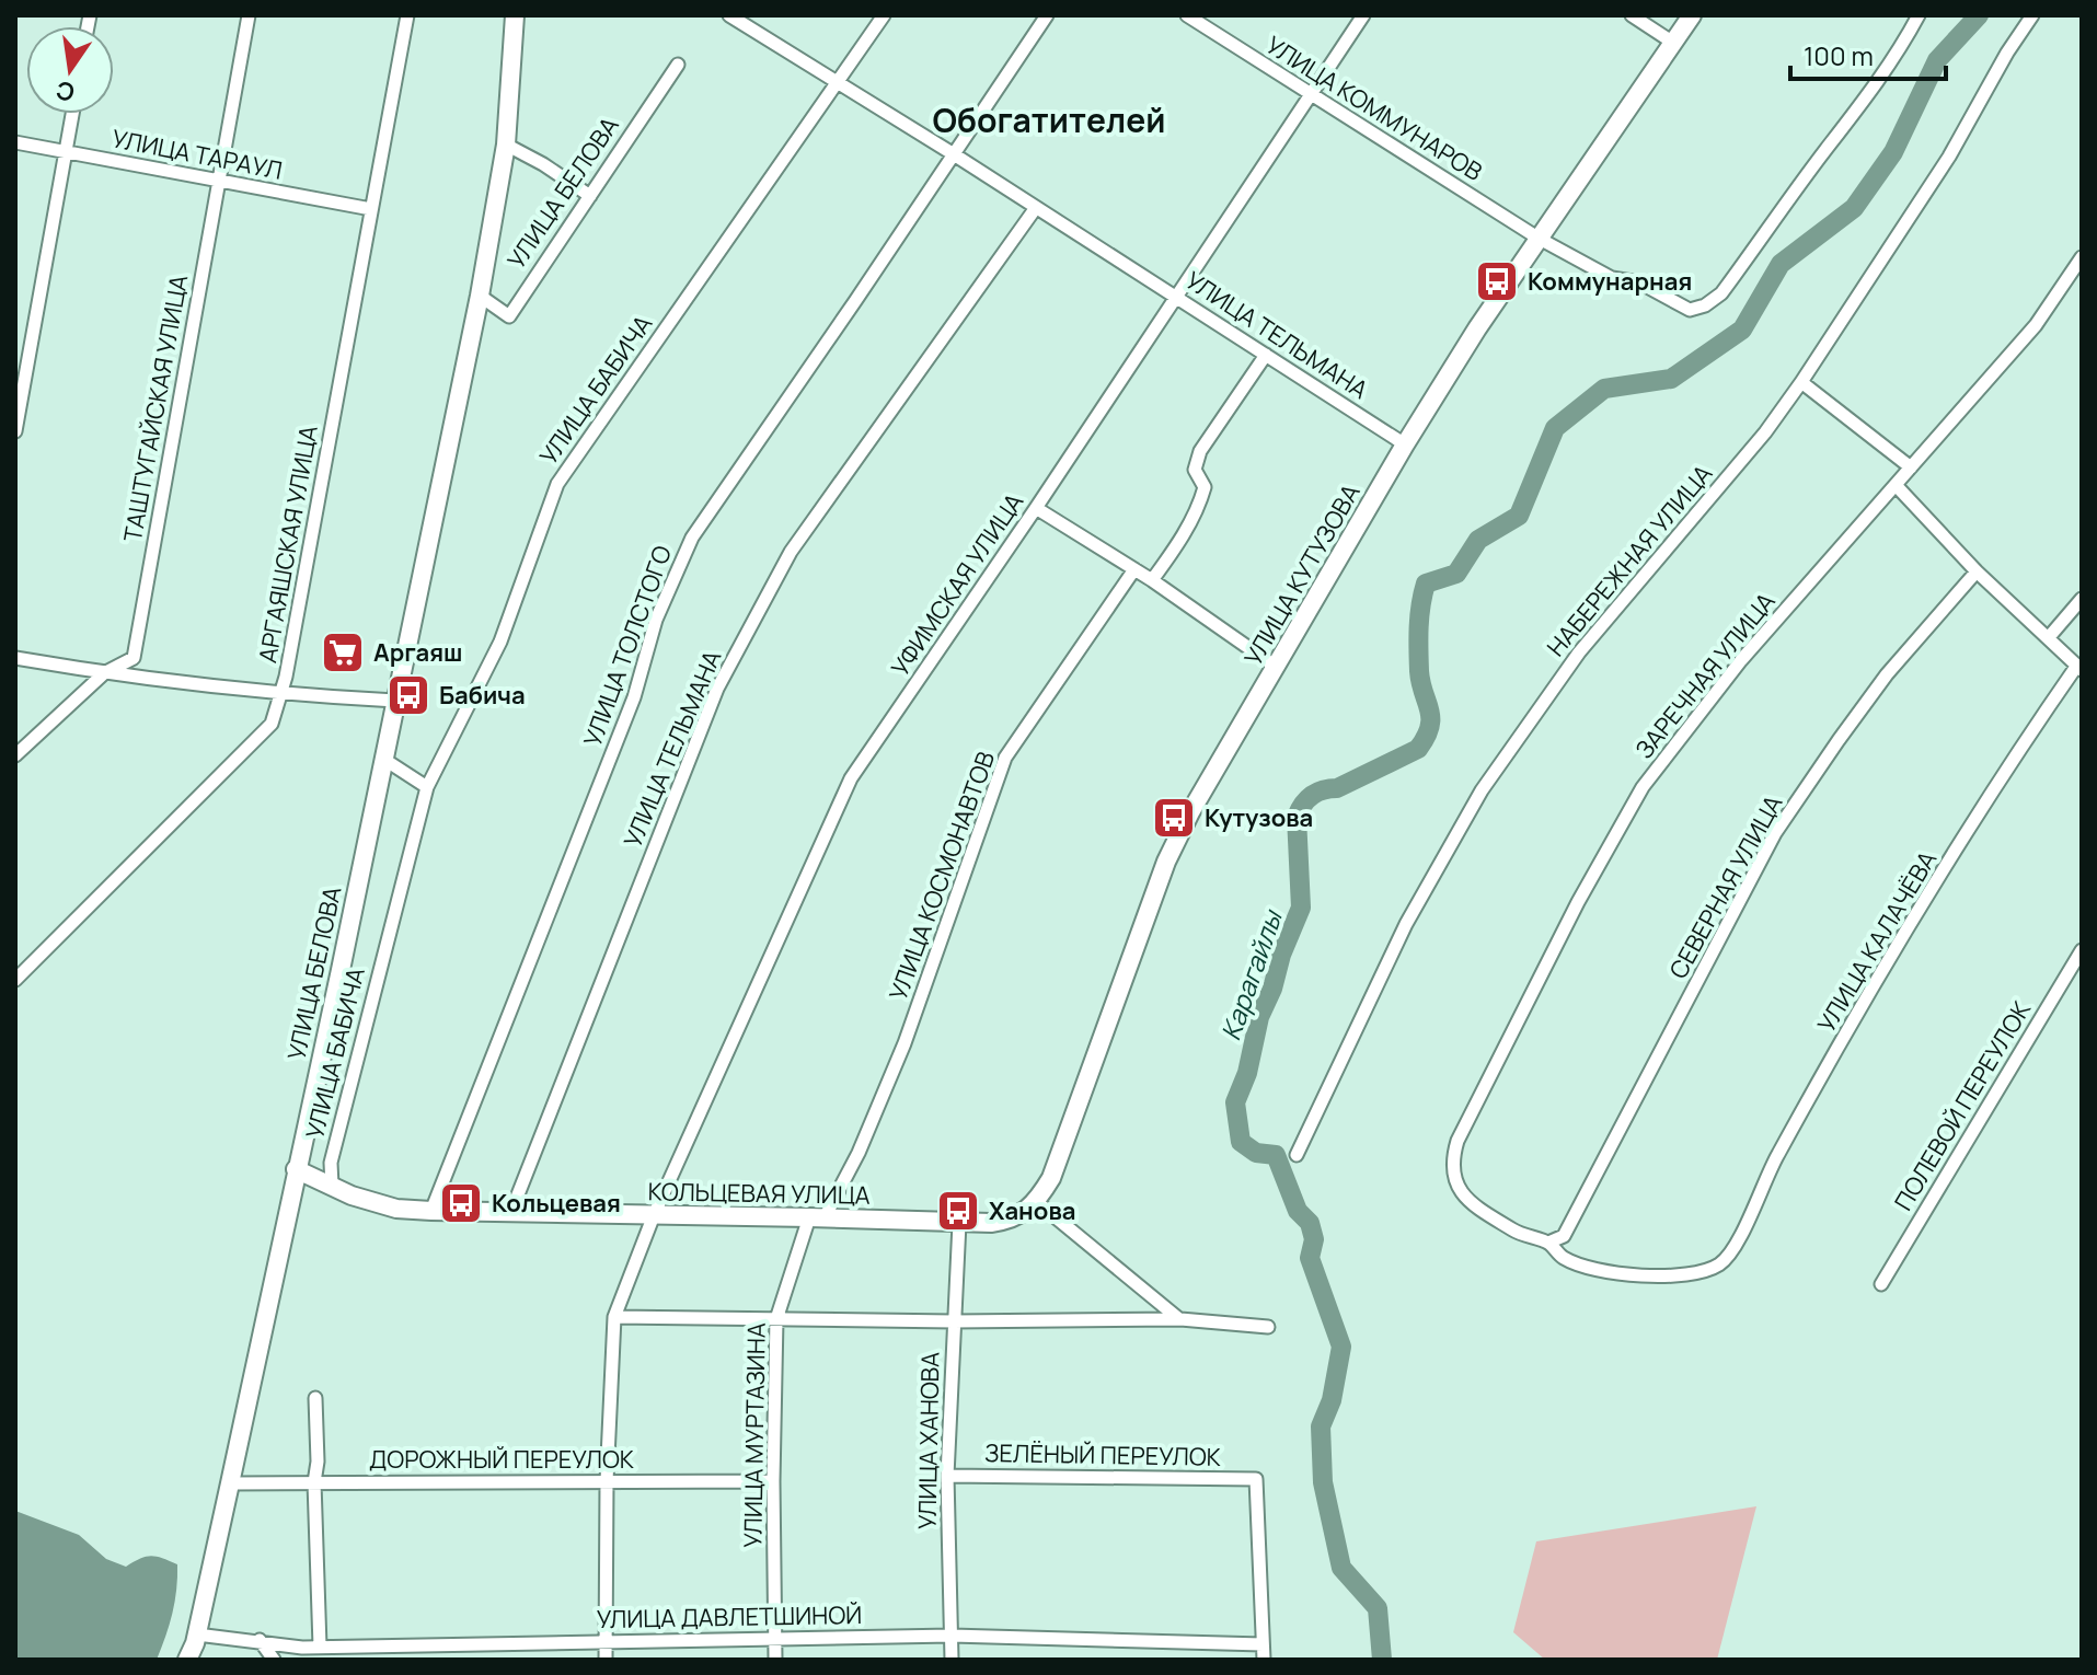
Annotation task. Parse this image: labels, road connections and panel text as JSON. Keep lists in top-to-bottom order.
{
  "streets": {
    "main road": ["УЛИЦА БЕЛОВА", "УЛИЦА КУТУЗОВА", "КОЛЬЦЕВАЯ УЛИЦА"],
    "street": [
      "УЛИЦА КОММУНАРОВ",
      "УЛИЦА ТАРАУЛ",
      "УЛИЦА ТЕЛЬМАНА",
      "УЛИЦА БАБИЧА",
      "ТАШТУГАЙСКАЯ УЛИЦА",
      "АРГАЯШСКАЯ УЛИЦА",
      "НАБЕРЕЖНАЯ УЛИЦА",
      "УФИМСКАЯ УЛИЦА",
      "УЛИЦА ТОЛСТОГО",
      "ЗАРЕЧНАЯ УЛИЦА",
      "УЛИЦА КОСМОНАВТОВ",
      "СЕВЕРНАЯ УЛИЦА",
      "УЛИЦА КАЛАЧЁВА",
      "ПОЛЕВОЙ ПЕРЕУЛОК",
      "УЛИЦА МУРТАЗИНА",
      "УЛИЦА ХАНОВА",
      "ЗЕЛЁНЫЙ ПЕРЕУЛОК",
      "ДОРОЖНЫЙ ПЕРЕУЛОК",
      "УЛИЦА ДАВЛЕТШИНОЙ"
    ]
  },
  "crossings": [
    ["УЛИЦА КОММУНАРОВ", "УЛИЦА КУТУЗОВА"],
    ["УЛИЦА КОММУНАРОВ", "УФИМСКАЯ УЛИЦА"],
    ["УЛИЦА ТАРАУЛ", "ТАШТУГАЙСКАЯ УЛИЦА"],
    ["УЛИЦА ТАРАУЛ", "АРГАЯШСКАЯ УЛИЦА"],
    ["УЛИЦА БЕЛОВА", "КОЛЬЦЕВАЯ УЛИЦА"],
    ["УЛИЦА БЕЛОВА", "ДОРОЖНЫЙ ПЕРЕУЛОК"],
    ["УЛИЦА БЕЛОВА", "УЛИЦА ДАВЛЕТШИНОЙ"],
    ["УЛИЦА ТЕЛЬМАНА", "УЛИЦА БАБИЧА"],
    ["УЛИЦА ТЕЛЬМАНА", "УЛИЦА КУТУЗОВА"],
    ["УЛИЦА ТЕЛЬМАНА", "УФИМСКАЯ УЛИЦА"],
    ["УЛИЦА ТЕЛЬМАНА", "УЛИЦА ТОЛСТОГО"],
    ["УЛИЦА ТЕЛЬМАНА", "КОЛЬЦЕВАЯ УЛИЦА"],
    ["УЛИЦА БАБИЧА", "КОЛЬЦЕВАЯ УЛИЦА"],
    ["УЛИЦА КУТУЗОВА", "КОЛЬЦЕВАЯ УЛИЦА"],
    ["УФИМСКАЯ УЛИЦА", "КОЛЬЦЕВАЯ УЛИЦА"],
    ["УФИМСКАЯ УЛИЦА", "ДОРОЖНЫЙ ПЕРЕУЛОК"],
    ["УФИМСКАЯ УЛИЦА", "УЛИЦА ДАВЛЕТШИНОЙ"],
    ["УЛИЦА ТОЛСТОГО", "КОЛЬЦЕВАЯ УЛИЦА"],
    ["ЗАРЕЧНАЯ УЛИЦА", "СЕВЕРНАЯ УЛИЦА"],
    ["ЗАРЕЧНАЯ УЛИЦА", "УЛИЦА КАЛАЧЁВА"],
    ["УЛИЦА КОСМОНАВТОВ", "КОЛЬЦЕВАЯ УЛИЦА"],
    ["УЛИЦА КОСМОНАВТОВ", "УЛИЦА МУРТАЗИНА"],
    ["СЕВЕРНАЯ УЛИЦА", "УЛИЦА КАЛАЧЁВА"],
    ["КОЛЬЦЕВАЯ УЛИЦА", "УЛИЦА МУРТАЗИНА"],
    ["КОЛЬЦЕВАЯ УЛИЦА", "УЛИЦА ХАНОВА"],
    ["УЛИЦА МУРТАЗИНА", "ДОРОЖНЫЙ ПЕРЕУЛОК"],
    ["УЛИЦА МУРТАЗИНА", "УЛИЦА ДАВЛЕТШИНОЙ"],
    ["УЛИЦА ХАНОВА", "ЗЕЛЁНЫЙ ПЕРЕУЛОК"],
    ["УЛИЦА ХАНОВА", "УЛИЦА ДАВЛЕТШИНОЙ"],
    ["ЗЕЛЁНЫЙ ПЕРЕУЛОК", "УЛИЦА ДАВЛЕТШИНОЙ"]
  ],
  "districts": ["Обогатителей"],
  "water": ["Карагайлы"],
  "places": {
    "bus stop": [
      "Коммунарная",
      "Бабича",
      "Кутузова",
      "Кольцевая",
      "Ханова"
    ],
    "supermarket": ["Аргаяш"]
  },
  "scale_bar": "100 m",
  "north": "bottom"
}
